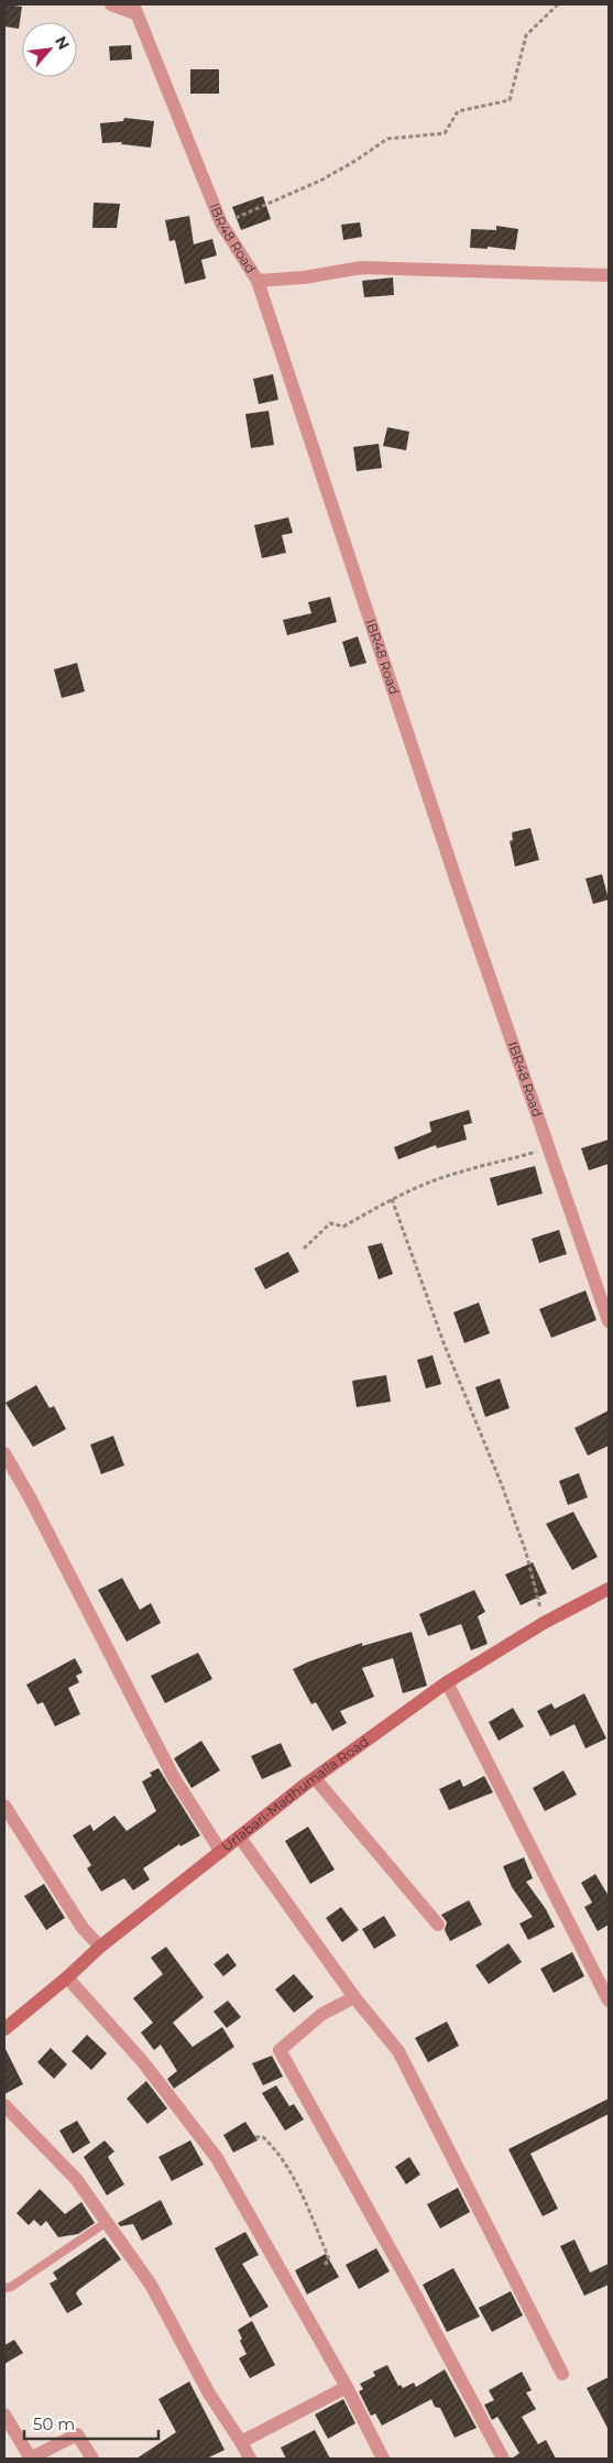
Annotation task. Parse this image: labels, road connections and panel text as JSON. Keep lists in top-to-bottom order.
{
  "streets": {
    "main road": ["Urlabari-Madhumalla Road"],
    "street": ["IBR48 Road"]
  },
  "scale_bar": "50 m",
  "north": "top right"
}
